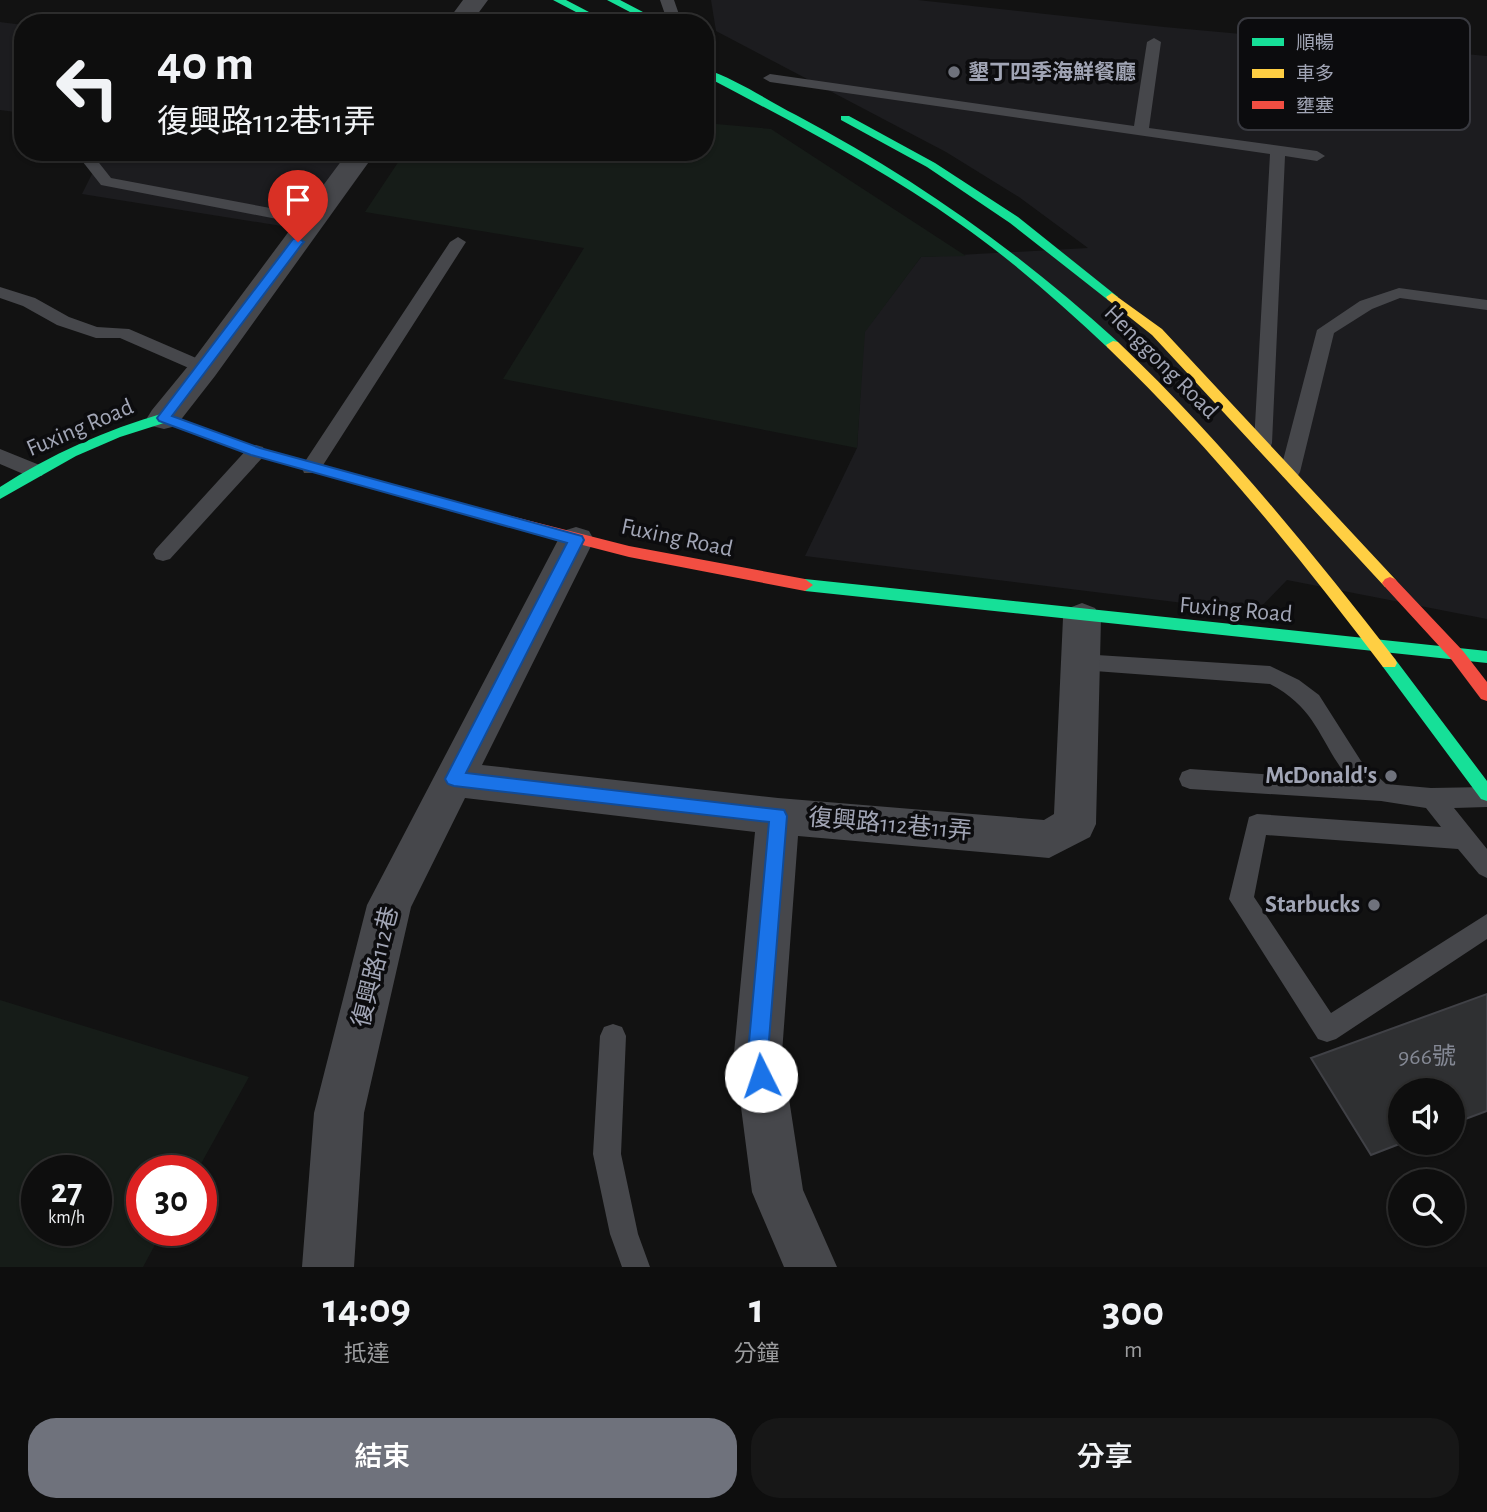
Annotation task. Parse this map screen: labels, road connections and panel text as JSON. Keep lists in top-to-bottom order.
{
  "streets": {
    "main road": ["Henggong Road", "Fuxing Road"],
    "street": ["復興路112巷11弄", "復興路112巷"]
  },
  "crossings": [
    ["Henggong Road", "Fuxing Road"],
    ["Fuxing Road", "復興路112巷11弄"],
    ["Fuxing Road", "復興路112巷"],
    ["復興路112巷11弄", "復興路112巷"]
  ],
  "places": ["墾丁四季海鮮餐廳", "McDonald's", "Starbucks"],
  "house_numbers": ["966號"],
  "legend": ["順暢", "車多", "壅塞"],
  "page": {
    "turn": ["40 m", "復興路112巷11弄"],
    "speed": "27 km/h",
    "limit": "30",
    "eta": [
      "14:09",
      "抵達",
      "1",
      "分鐘",
      "300",
      "m"
    ],
    "buttons": ["結束", "分享"]
  }
}
